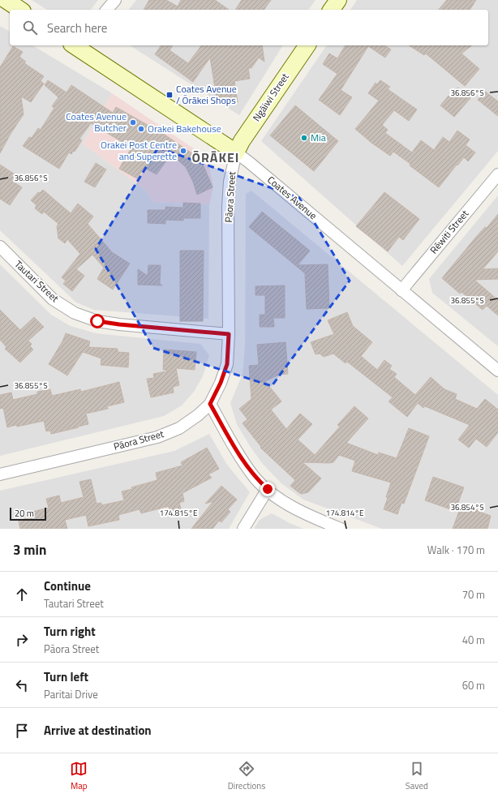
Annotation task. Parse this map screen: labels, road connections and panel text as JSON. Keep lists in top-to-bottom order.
{
  "streets": {
    "street": [
      "Ngāiwi Street",
      "Pāora Street",
      "Coates Avenue",
      "Rēwiti Street",
      "Tautari Street"
    ]
  },
  "crossings": [
    ["Ngāiwi Street", "Pāora Street"],
    ["Ngāiwi Street", "Coates Avenue"],
    ["Pāora Street", "Coates Avenue"],
    ["Pāora Street", "Tautari Street"],
    ["Coates Avenue", "Rēwiti Street"]
  ],
  "districts": ["ŌRĀKEI"],
  "places": {
    "transit": ["Coates Avenue / Ōrākei Shops"],
    "other": [
      "Coates Avenue Butcher",
      "Orakei Bakehouse",
      "Mia",
      "Orakei Post Centre and Superette"
    ]
  },
  "scale_bar": "20 m",
  "page": {
    "search": "Search here",
    "scale": "20 m",
    "heading": ["3 min", "Walk · 170 m"],
    "list": [
      ["Continue", "Tautari Street", "70 m"],
      ["Turn right", "Pāora Street", "40 m"],
      ["Turn left", "Paritai Drive", "60 m"],
      "Arrive at destination"
    ],
    "nav": ["Map", "Directions", "Saved"]
  },
  "coordinates": [
    "36.856°S",
    "36.855°S",
    "36.854°S",
    "174.815°E",
    "174.814°E"
  ]
}
